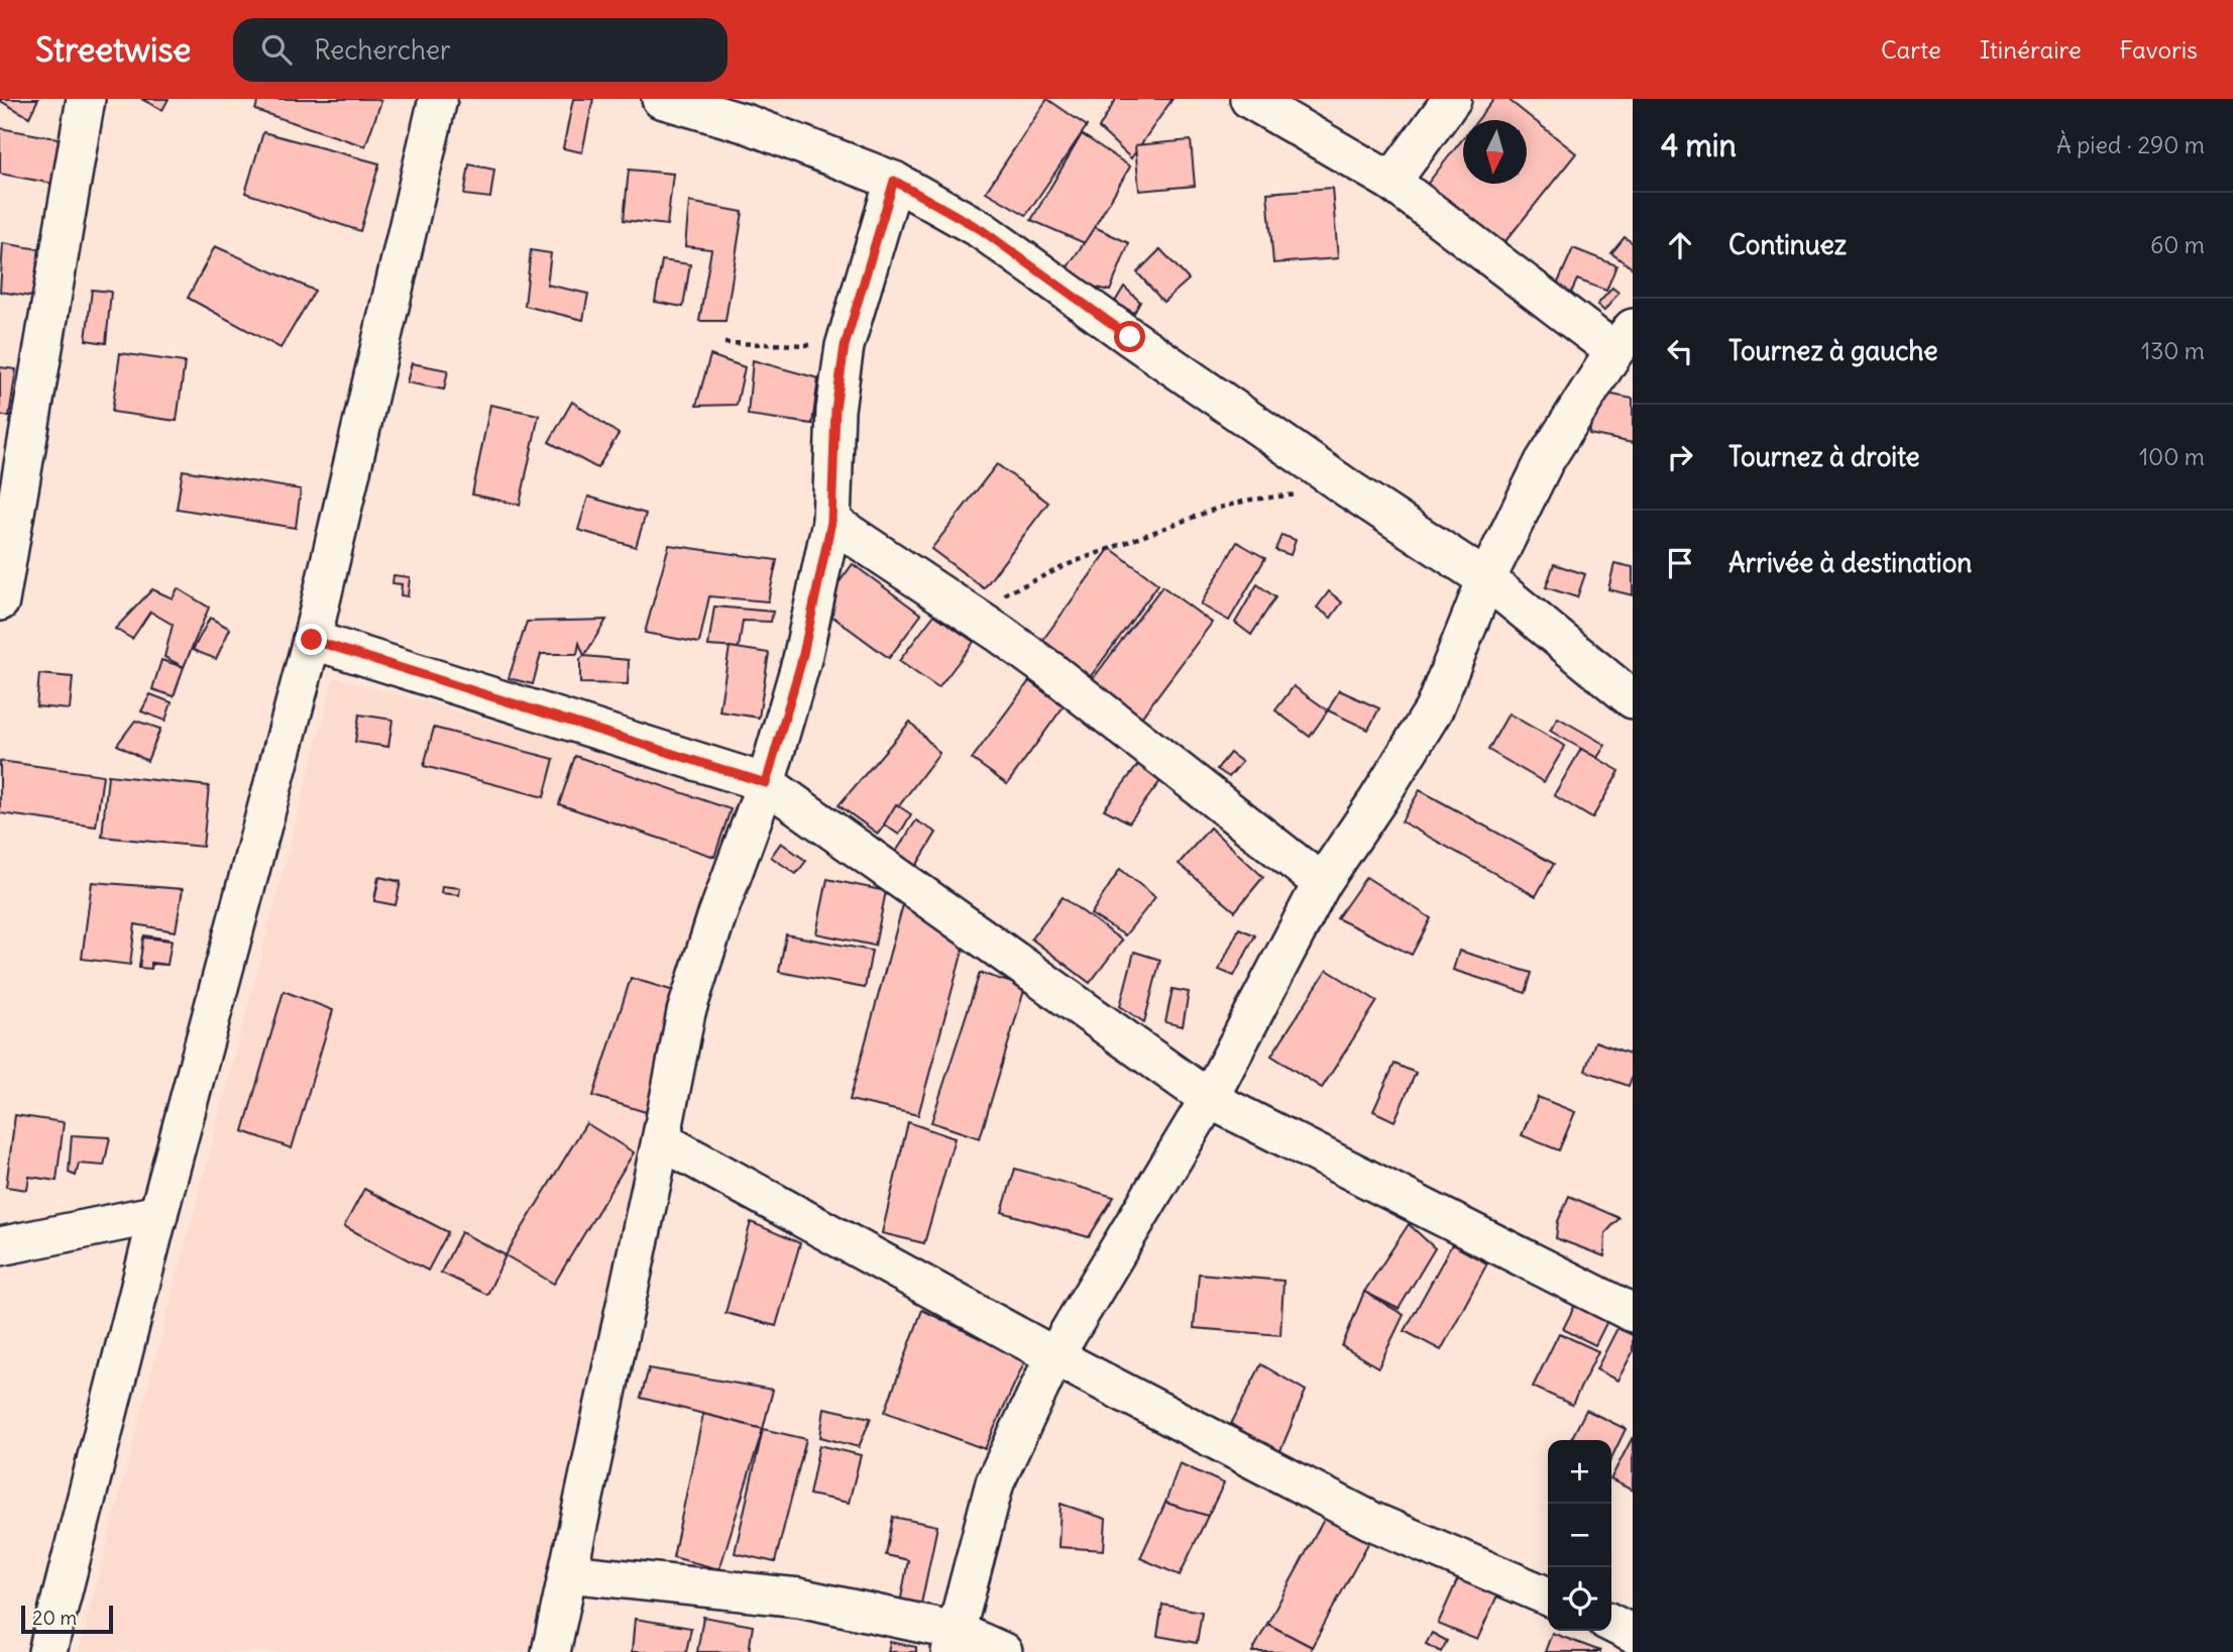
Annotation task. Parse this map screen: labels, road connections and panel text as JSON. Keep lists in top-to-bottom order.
{
  "scale_bar": "20 m",
  "north": "bottom",
  "page": {
    "header": "Streetwise",
    "search": "Rechercher",
    "nav": ["Carte", "Itinéraire", "Favoris"],
    "heading": ["4 min", "À pied · 290 m"],
    "list": [
      ["Continuez", "60 m"],
      ["Tournez à gauche", "130 m"],
      ["Tournez à droite", "100 m"],
      "Arrivée à destination"
    ],
    "map_buttons": ["+", "−"],
    "scale": "20 m"
  }
}
